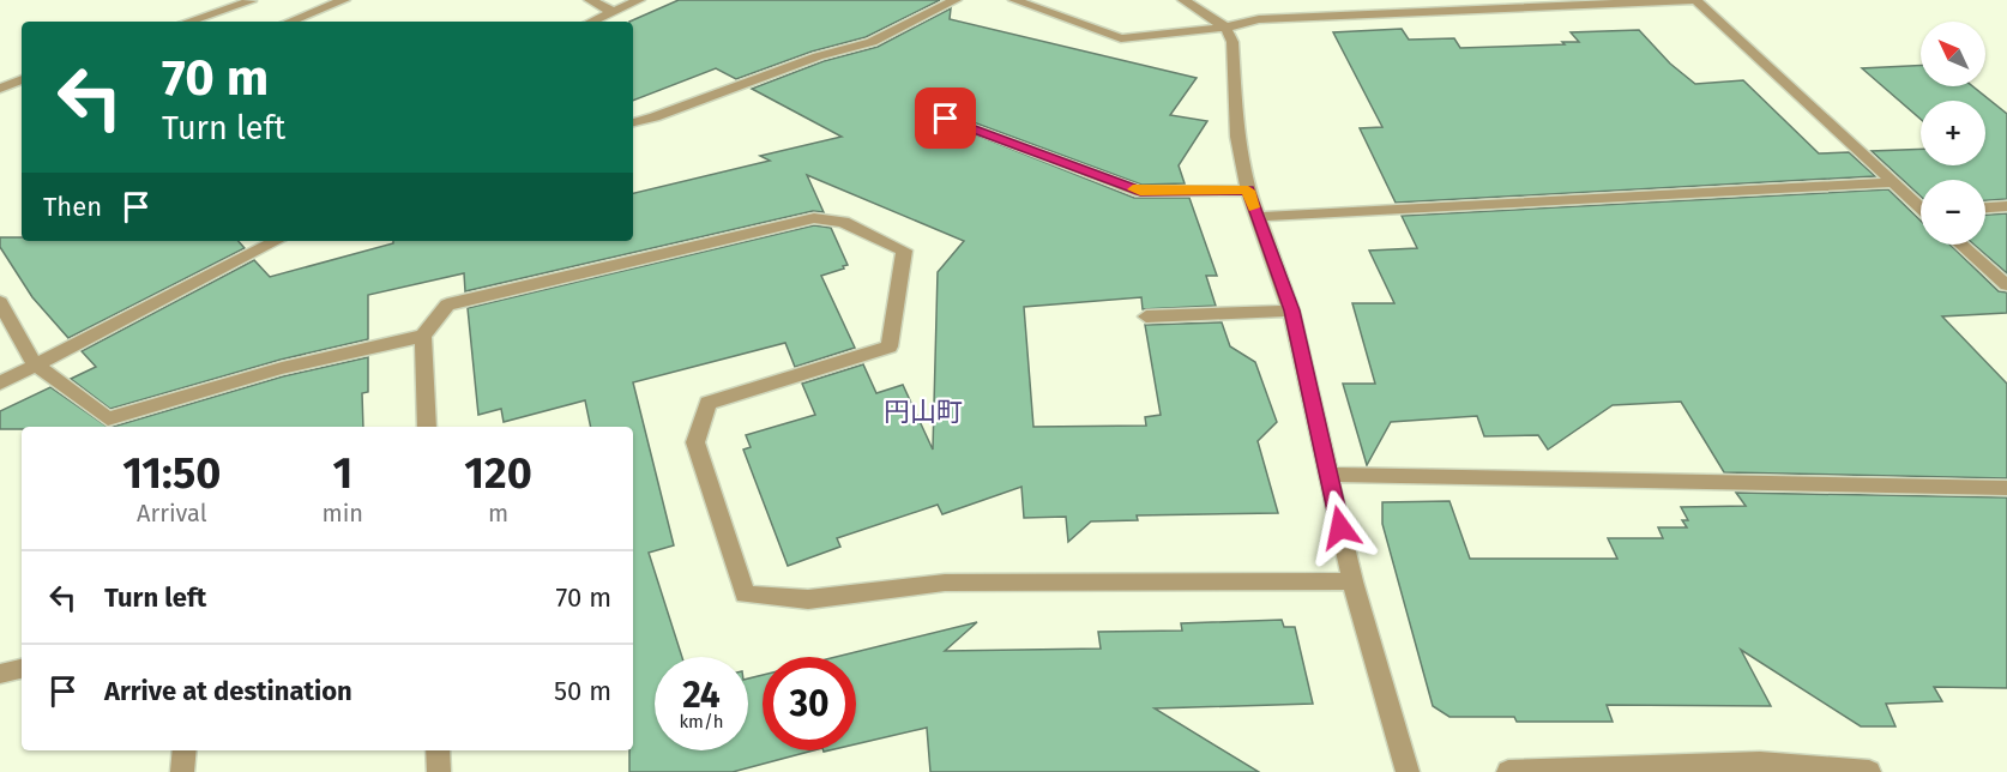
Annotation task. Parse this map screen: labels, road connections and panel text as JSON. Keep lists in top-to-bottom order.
{
  "districts": ["円山町"],
  "north": "top left",
  "page": {
    "map_buttons": ["+", "−"],
    "turn": ["70 m", "Turn left"],
    "then": "Then",
    "eta": [
      "11:50",
      "Arrival",
      "1",
      "min",
      "120",
      "m"
    ],
    "list": [
      {
        "name": "Turn left",
        "value": "70 m"
      },
      {
        "name": "Arrive at destination",
        "value": "50 m"
      }
    ],
    "speed": "24 km/h",
    "limit": "30"
  }
}
